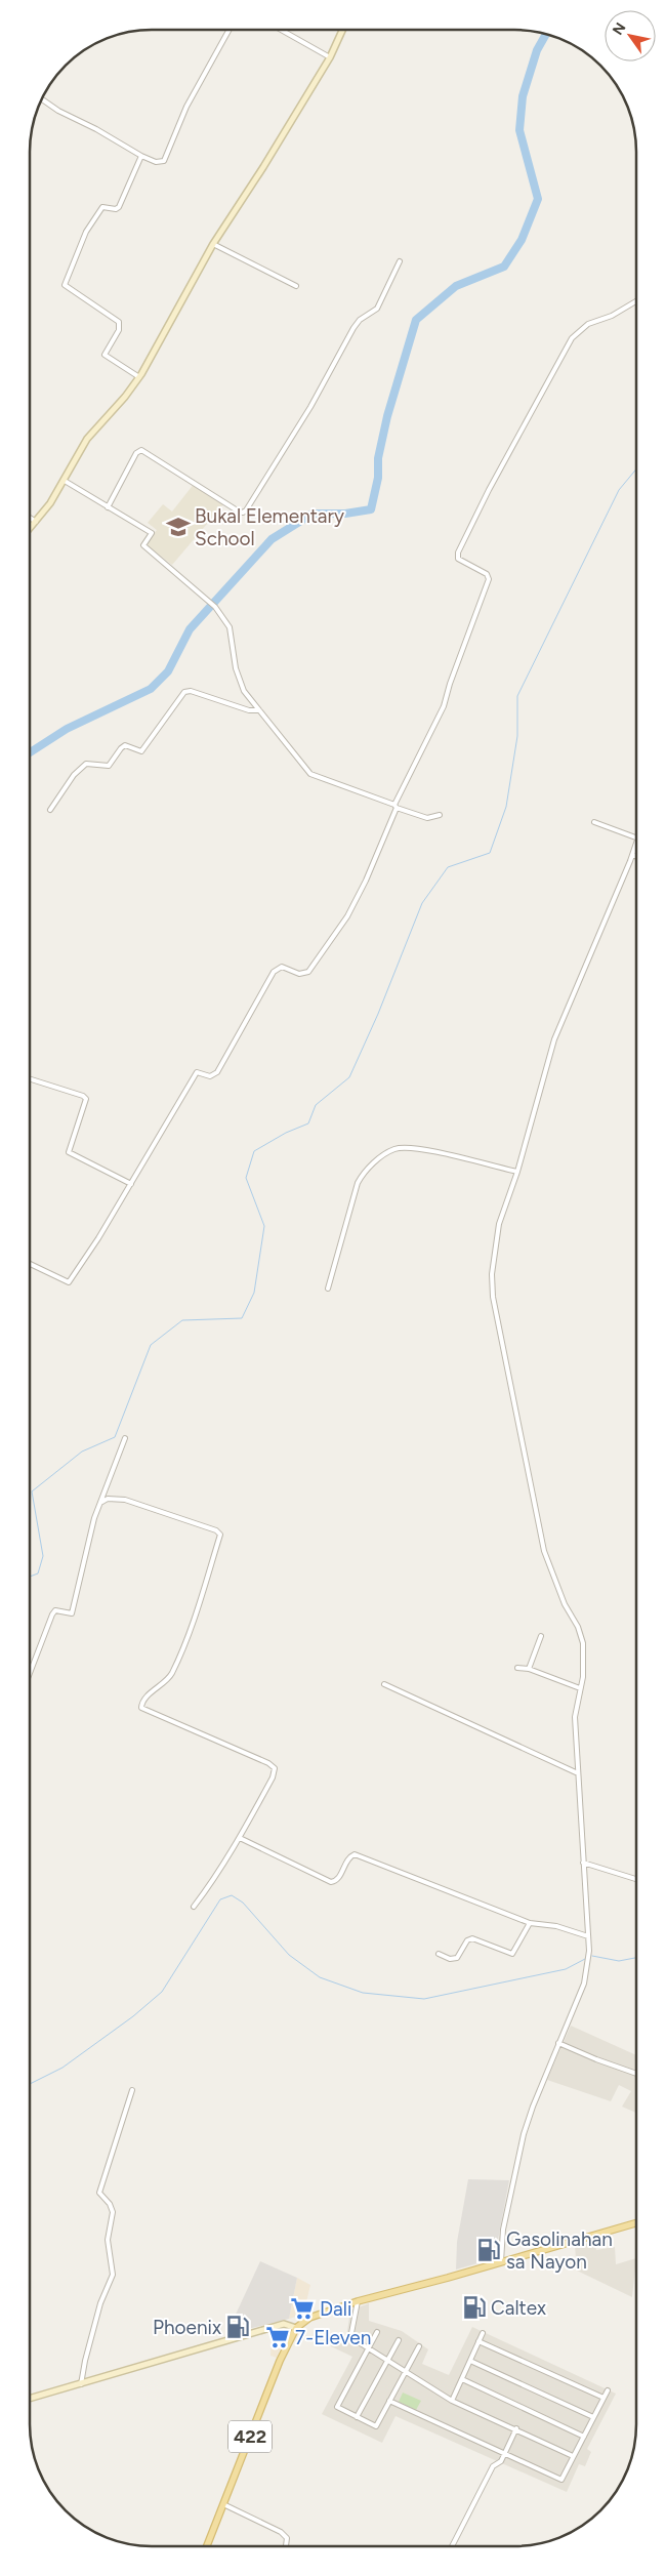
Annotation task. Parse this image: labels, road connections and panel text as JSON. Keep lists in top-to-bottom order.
{
  "streets": {
    "main road": ["422"]
  },
  "places": {
    "school or university": ["Bukal Elementary School"],
    "fuel station": ["Gasolinahan sa Nayon", "Caltex", "Phoenix"],
    "supermarket": ["Dali", "7-Eleven"]
  },
  "north": "top left"
}
